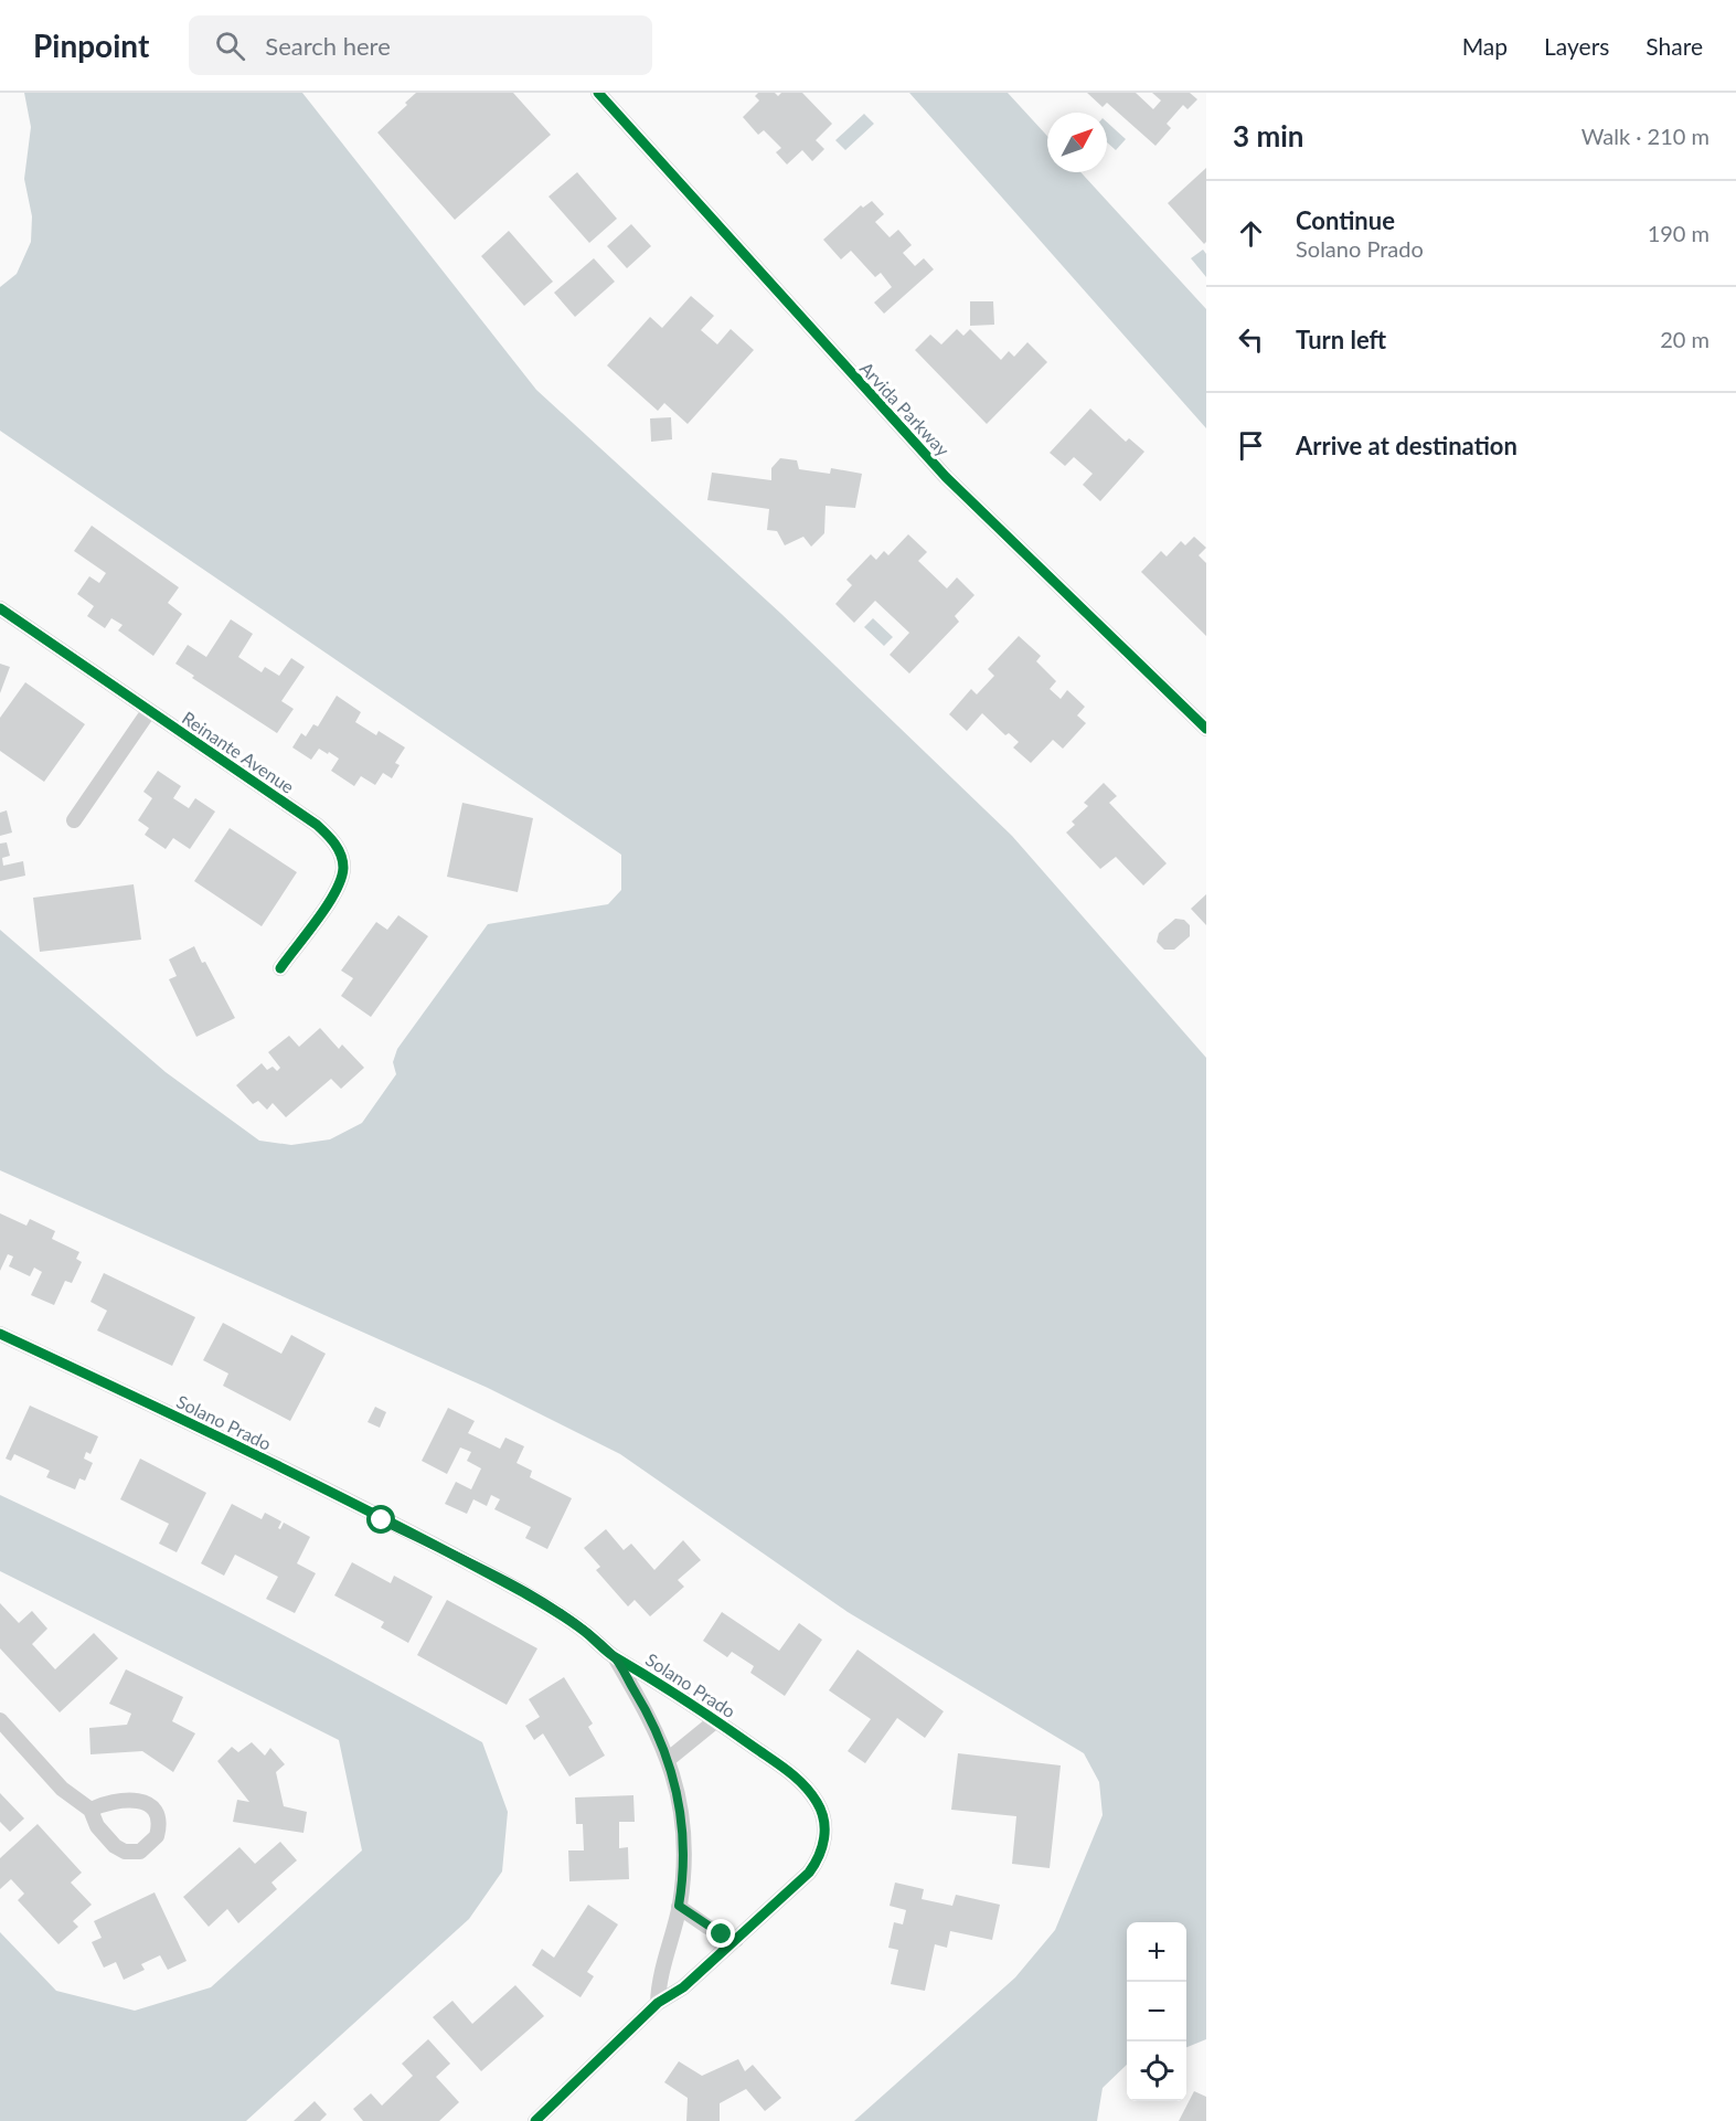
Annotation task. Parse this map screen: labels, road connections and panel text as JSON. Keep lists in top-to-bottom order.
{
  "streets": {
    "street": ["Arvida Parkway", "Reinante Avenue", "Solano Prado"]
  },
  "north": "top right",
  "page": {
    "header": "Pinpoint",
    "search": "Search here",
    "nav": ["Map", "Layers", "Share"],
    "heading": ["3 min", "Walk · 210 m"],
    "list": [
      ["Continue", "Solano Prado", "190 m"],
      ["Turn left", "20 m"],
      "Arrive at destination"
    ],
    "map_buttons": ["+", "−"]
  }
}
